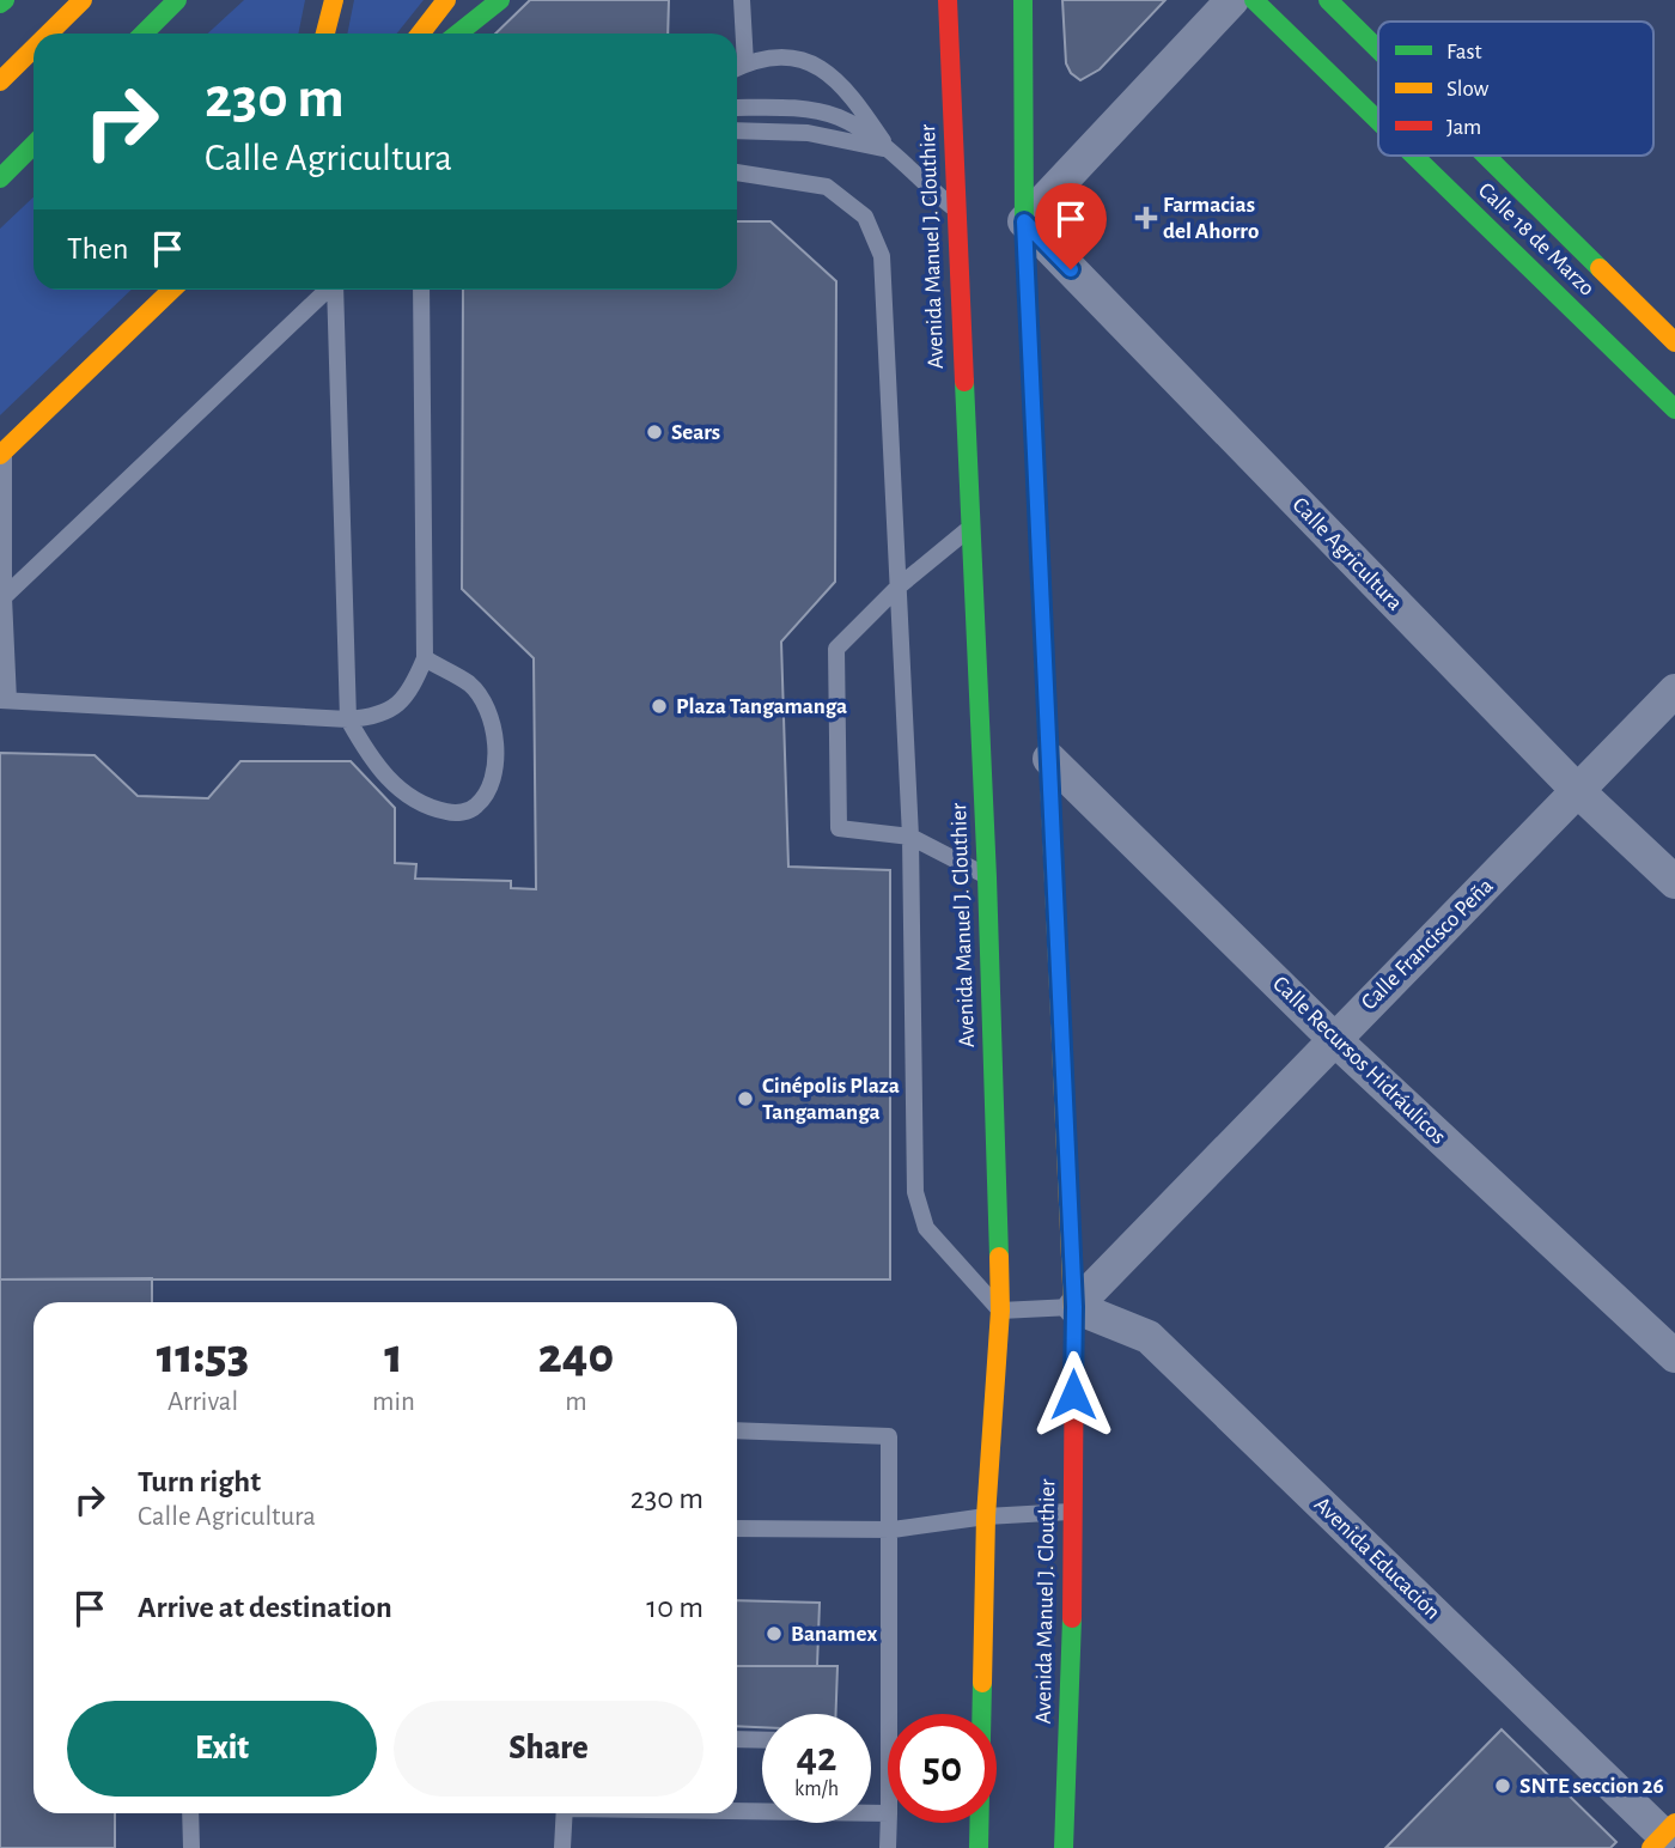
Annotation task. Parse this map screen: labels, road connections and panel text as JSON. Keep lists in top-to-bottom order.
{
  "streets": {
    "main road": ["Calle 18 de Marzo", "Avenida Manuel J. Clouthier"],
    "street": [
      "Calle Agricultura",
      "Calle Francisco Peña",
      "Calle Recursos Hidráulicos",
      "Avenida Educación"
    ]
  },
  "crossings": [
    ["Avenida Manuel J. Clouthier", "Calle Agricultura"],
    ["Avenida Manuel J. Clouthier", "Calle Francisco Peña"],
    ["Avenida Manuel J. Clouthier", "Calle Recursos Hidráulicos"],
    ["Avenida Manuel J. Clouthier", "Avenida Educación"],
    ["Calle Agricultura", "Calle Francisco Peña"],
    ["Calle Francisco Peña", "Calle Recursos Hidráulicos"],
    ["Calle Francisco Peña", "Avenida Educación"]
  ],
  "places": {
    "health": ["Farmacias del Ahorro"],
    "other": [
      "Sears",
      "Plaza Tangamanga",
      "Cinépolis Plaza Tangamanga",
      "Banamex",
      "SNTE seccion 26"
    ]
  },
  "legend": ["Fast", "Slow", "Jam"],
  "page": {
    "turn": ["230 m", "Calle Agricultura"],
    "then": "Then",
    "eta": [
      "11:53",
      "Arrival",
      "1",
      "min",
      "240",
      "m"
    ],
    "list": [
      {
        "name": "Turn right",
        "note": "Calle Agricultura",
        "value": "230 m"
      },
      {
        "name": "Arrive at destination",
        "value": "10 m"
      }
    ],
    "buttons": ["Exit", "Share"],
    "speed": "42 km/h",
    "limit": "50"
  }
}
